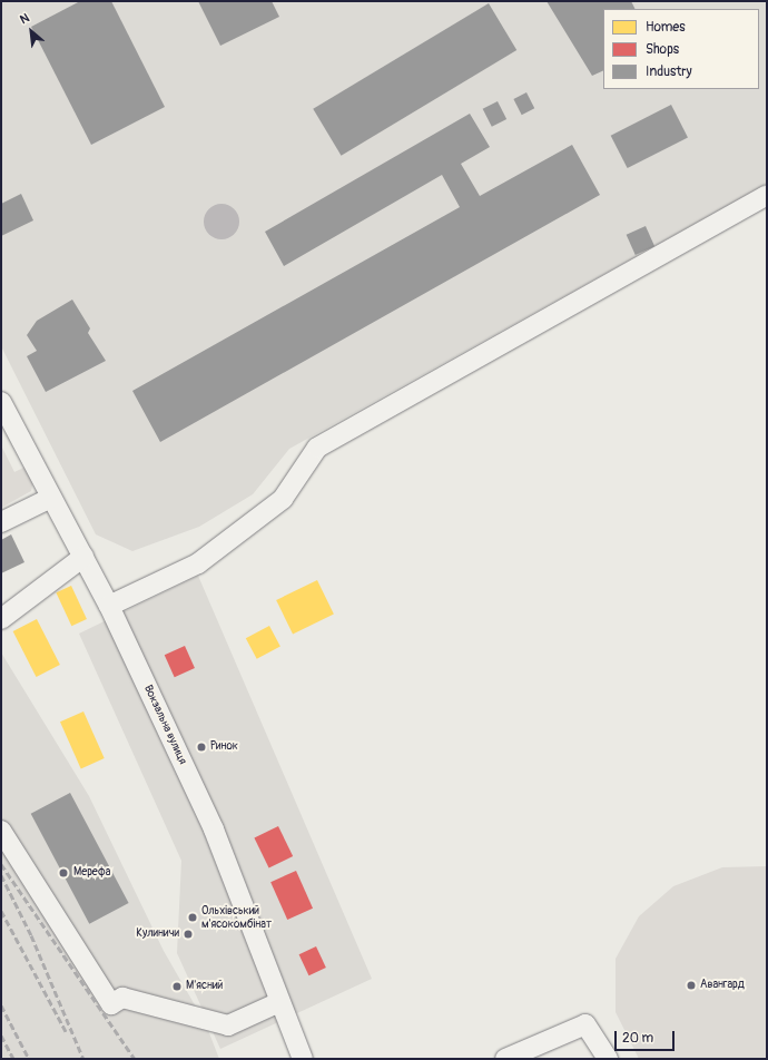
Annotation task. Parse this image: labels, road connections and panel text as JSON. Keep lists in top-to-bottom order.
{
  "streets": {
    "street": ["Вокзальна вулиця"]
  },
  "places": [
    "Ринок",
    "Мерефа",
    "Ольхівський м'ясокомбінат",
    "Кулиничи",
    "Авангард",
    "М'ясний"
  ],
  "legend": ["Homes", "Shops", "Industry"],
  "scale_bar": "20 m",
  "north": "top left"
}
